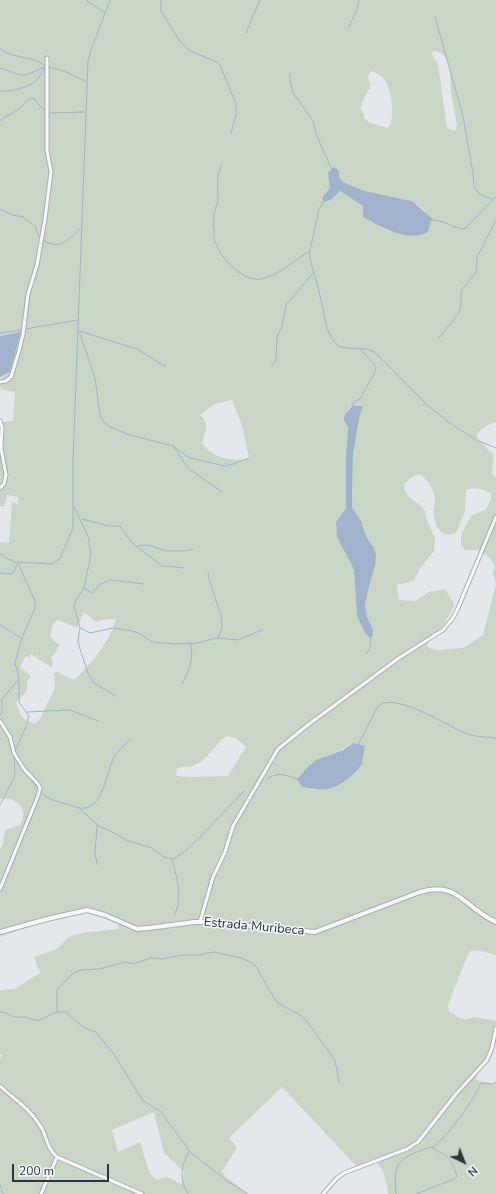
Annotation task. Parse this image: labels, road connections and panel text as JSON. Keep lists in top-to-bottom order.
{
  "streets": {
    "street": ["Estrada Muribeca"]
  },
  "scale_bar": "200 m",
  "north": "bottom right"
}
